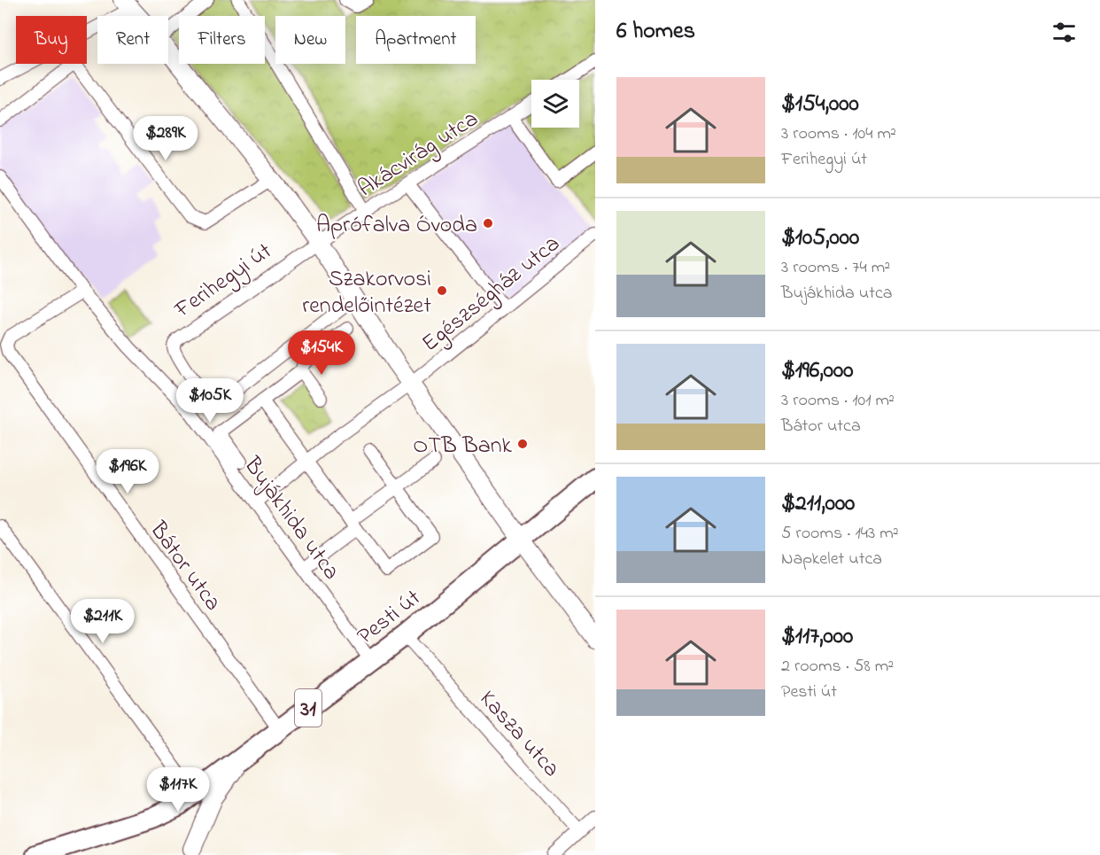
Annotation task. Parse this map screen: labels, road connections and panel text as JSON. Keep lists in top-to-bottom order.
{
  "streets": {
    "main road": ["Pesti út", "31"],
    "street": [
      "Akácvirág utca",
      "Ferihegyi út",
      "Egészségház utca",
      "Bujákhida utca",
      "Bátor utca",
      "Kasza utca"
    ]
  },
  "crossings": [
    ["Akácvirág utca", "Ferihegyi út"],
    ["Bujákhida utca", "Bátor utca"],
    ["Bujákhida utca", "Pesti út"],
    ["Bátor utca", "Pesti út"],
    ["Pesti út", "Kasza utca"]
  ],
  "places": ["Aprófalva Óvoda", "Szakorvosi rendelőintézet", "OTB Bank"],
  "page": {
    "heading": "6 homes",
    "chip": [
      "Buy",
      "Rent",
      "Filters",
      "New",
      "Apartment"
    ],
    "list": [
      {
        "name": "$154,000",
        "note": "3 rooms · 104 m² · Ferihegyi út"
      },
      {
        "name": "$105,000",
        "note": "3 rooms · 74 m² · Bujákhida utca"
      },
      {
        "name": "$196,000",
        "note": "3 rooms · 101 m² · Bátor utca"
      },
      {
        "name": "$211,000",
        "note": "5 rooms · 143 m² · Napkelet utca"
      },
      {
        "name": "$117,000",
        "note": "2 rooms · 58 m² · Pesti út"
      }
    ],
    "price": [
      "$289K",
      "$154K",
      "$105K",
      "$196K",
      "$211K",
      "$117K"
    ]
  }
}
